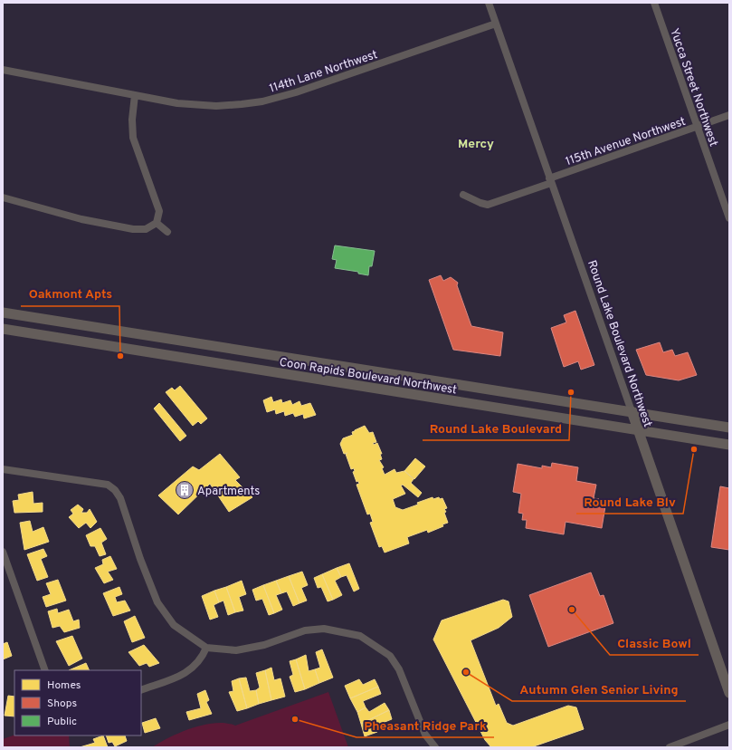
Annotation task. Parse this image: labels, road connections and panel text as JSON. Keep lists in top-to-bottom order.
{
  "streets": {
    "main road": ["Round Lake Boulevard Northwest", "Coon Rapids Boulevard Northwest"],
    "street": ["114th Lane Northwest", "Yucca Street Northwest", "115th Avenue Northwest"]
  },
  "crossings": [
    ["114th Lane Northwest", "Round Lake Boulevard Northwest"],
    ["Yucca Street Northwest", "115th Avenue Northwest"],
    ["115th Avenue Northwest", "Round Lake Boulevard Northwest"],
    ["Round Lake Boulevard Northwest", "Coon Rapids Boulevard Northwest"]
  ],
  "districts": ["Mercy"],
  "places": {
    "other": [
      "Oakmont Apts",
      "Round Lake Boulevard",
      "Round Lake Blv",
      "Classic Bowl",
      "Autumn Glen Senior Living",
      "Pheasant Ridge Park"
    ],
    "building": ["Apartments"]
  },
  "legend": ["Homes", "Shops", "Public"]
}
